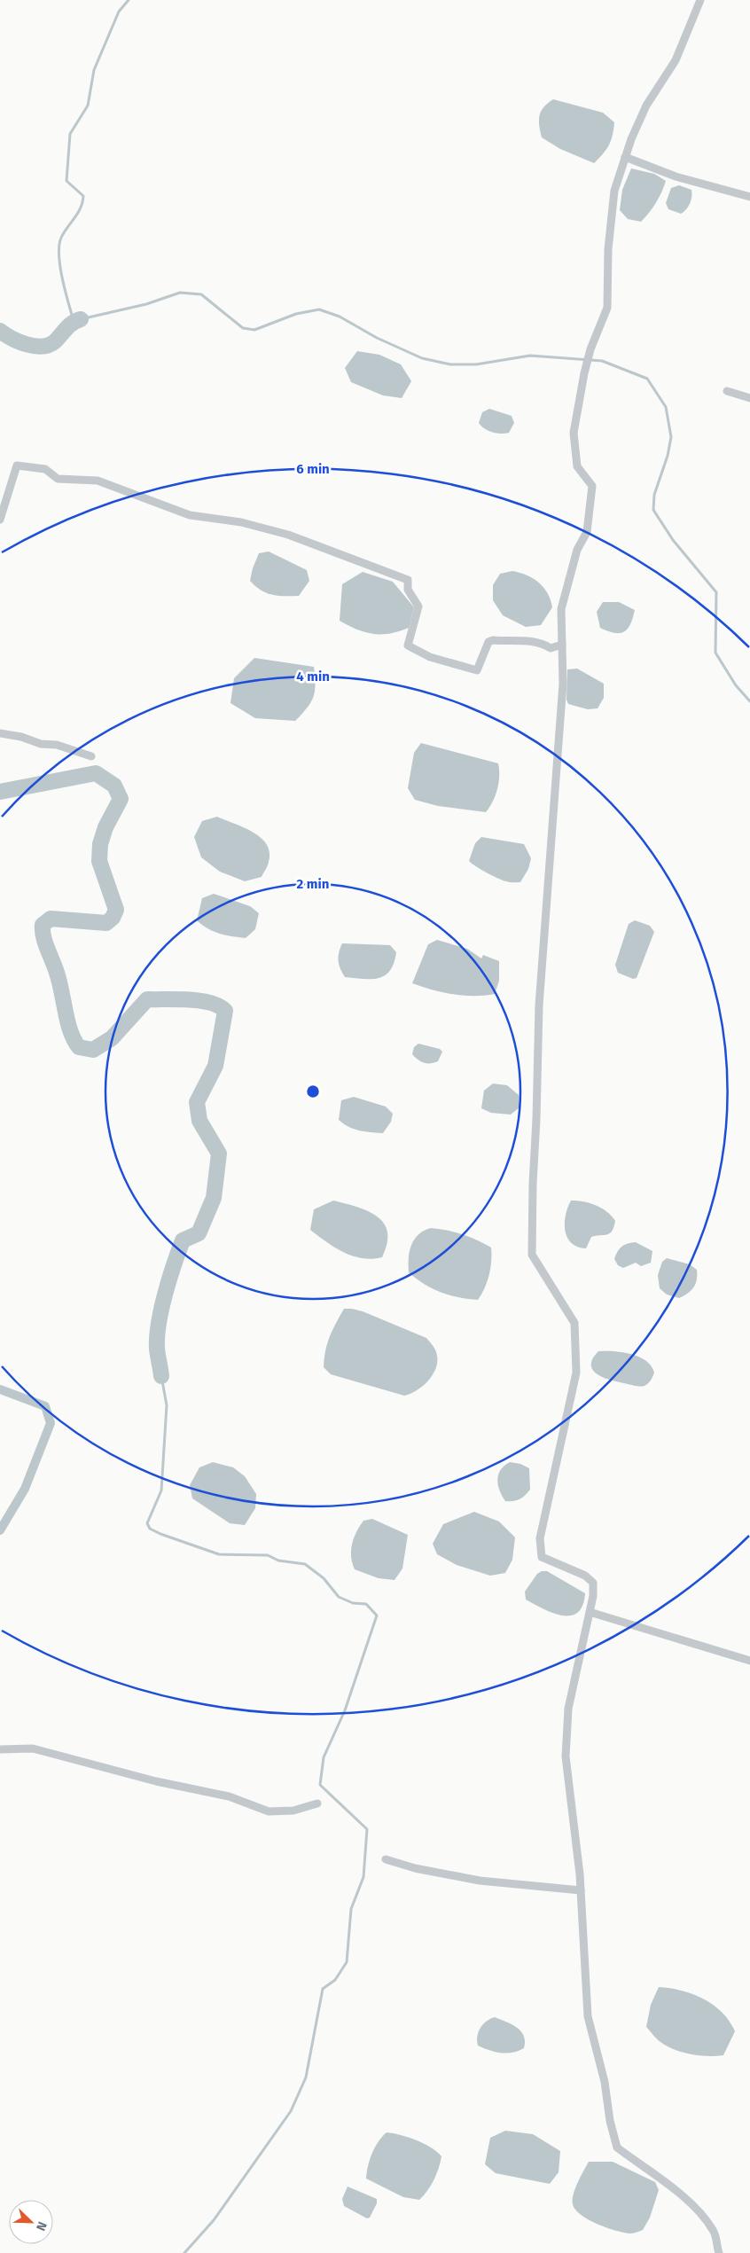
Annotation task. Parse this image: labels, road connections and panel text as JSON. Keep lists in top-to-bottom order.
{
  "north": "bottom right",
  "rings": ["6 min", "4 min", "2 min"]
}
